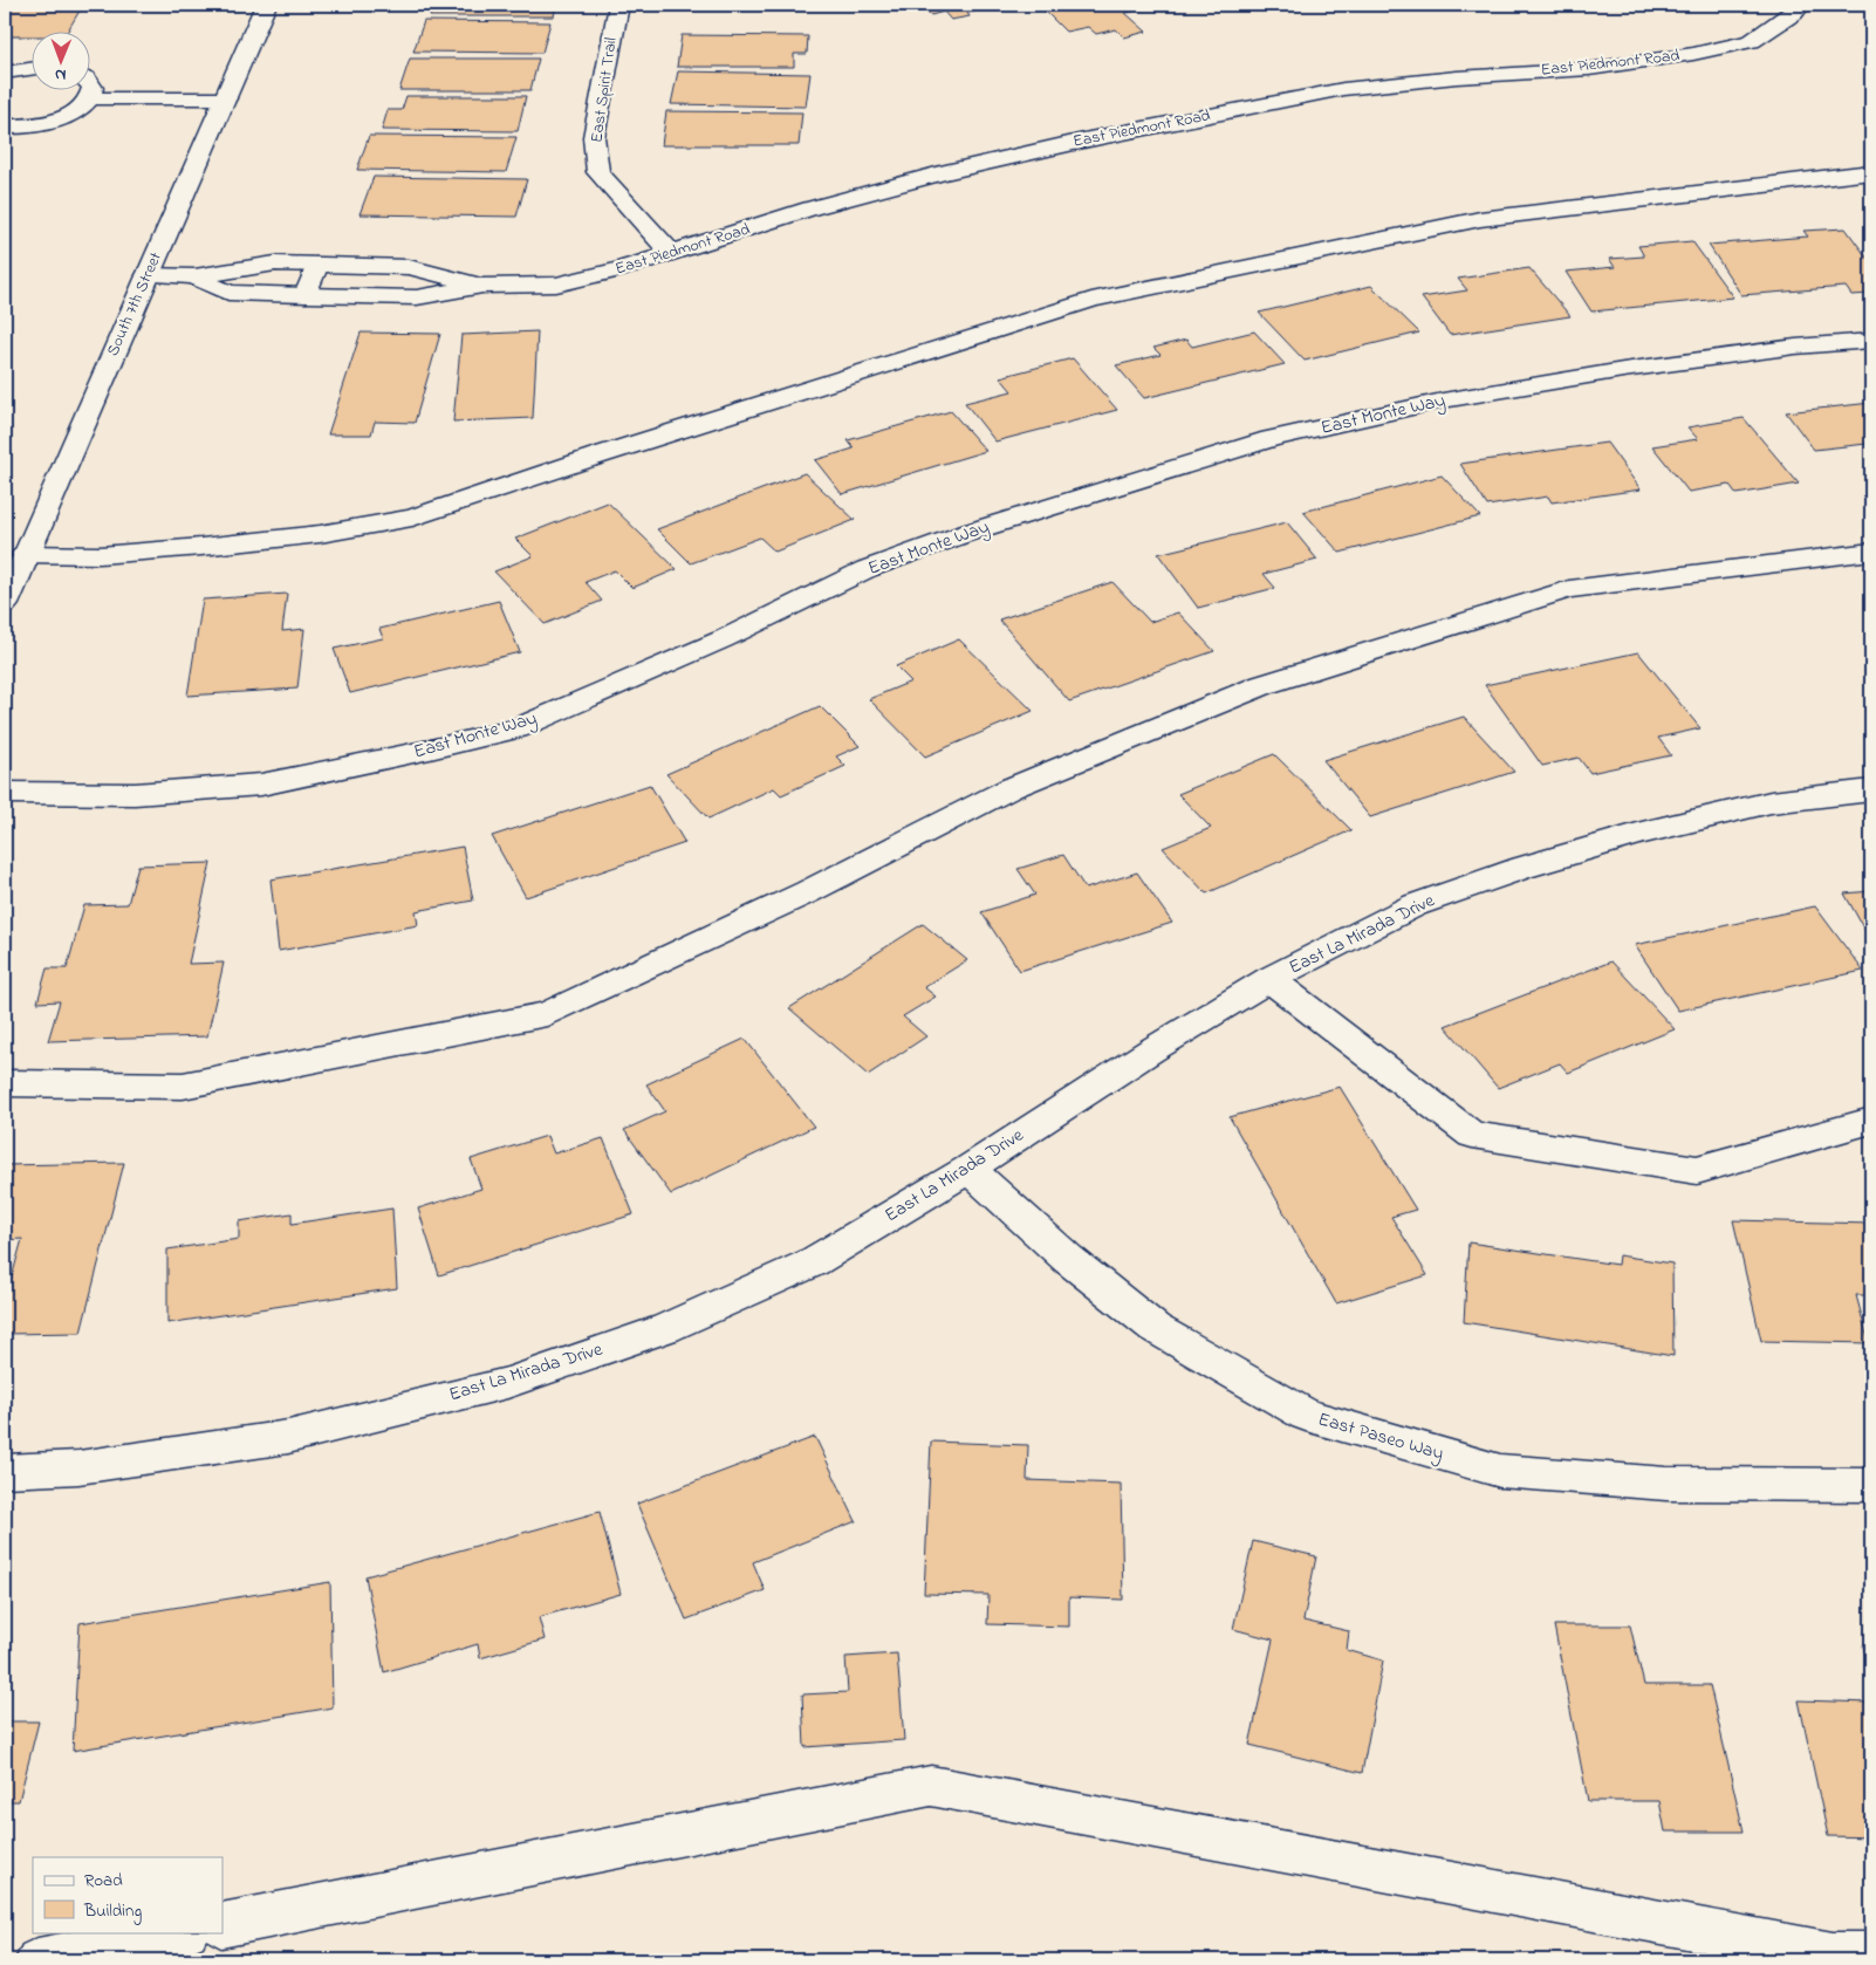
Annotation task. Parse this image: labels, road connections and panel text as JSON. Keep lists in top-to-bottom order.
{
  "streets": {
    "street": [
      "East Piedmont Road",
      "East Spirit Trail",
      "South 7th Street",
      "East Monte Way",
      "East La Mirada Drive",
      "East Paseo Way"
    ]
  },
  "crossings": [
    ["East Piedmont Road", "East Spirit Trail"],
    ["East Piedmont Road", "South 7th Street"],
    ["East La Mirada Drive", "East Paseo Way"]
  ],
  "legend": ["Road", "Building"],
  "north": "bottom"
}
